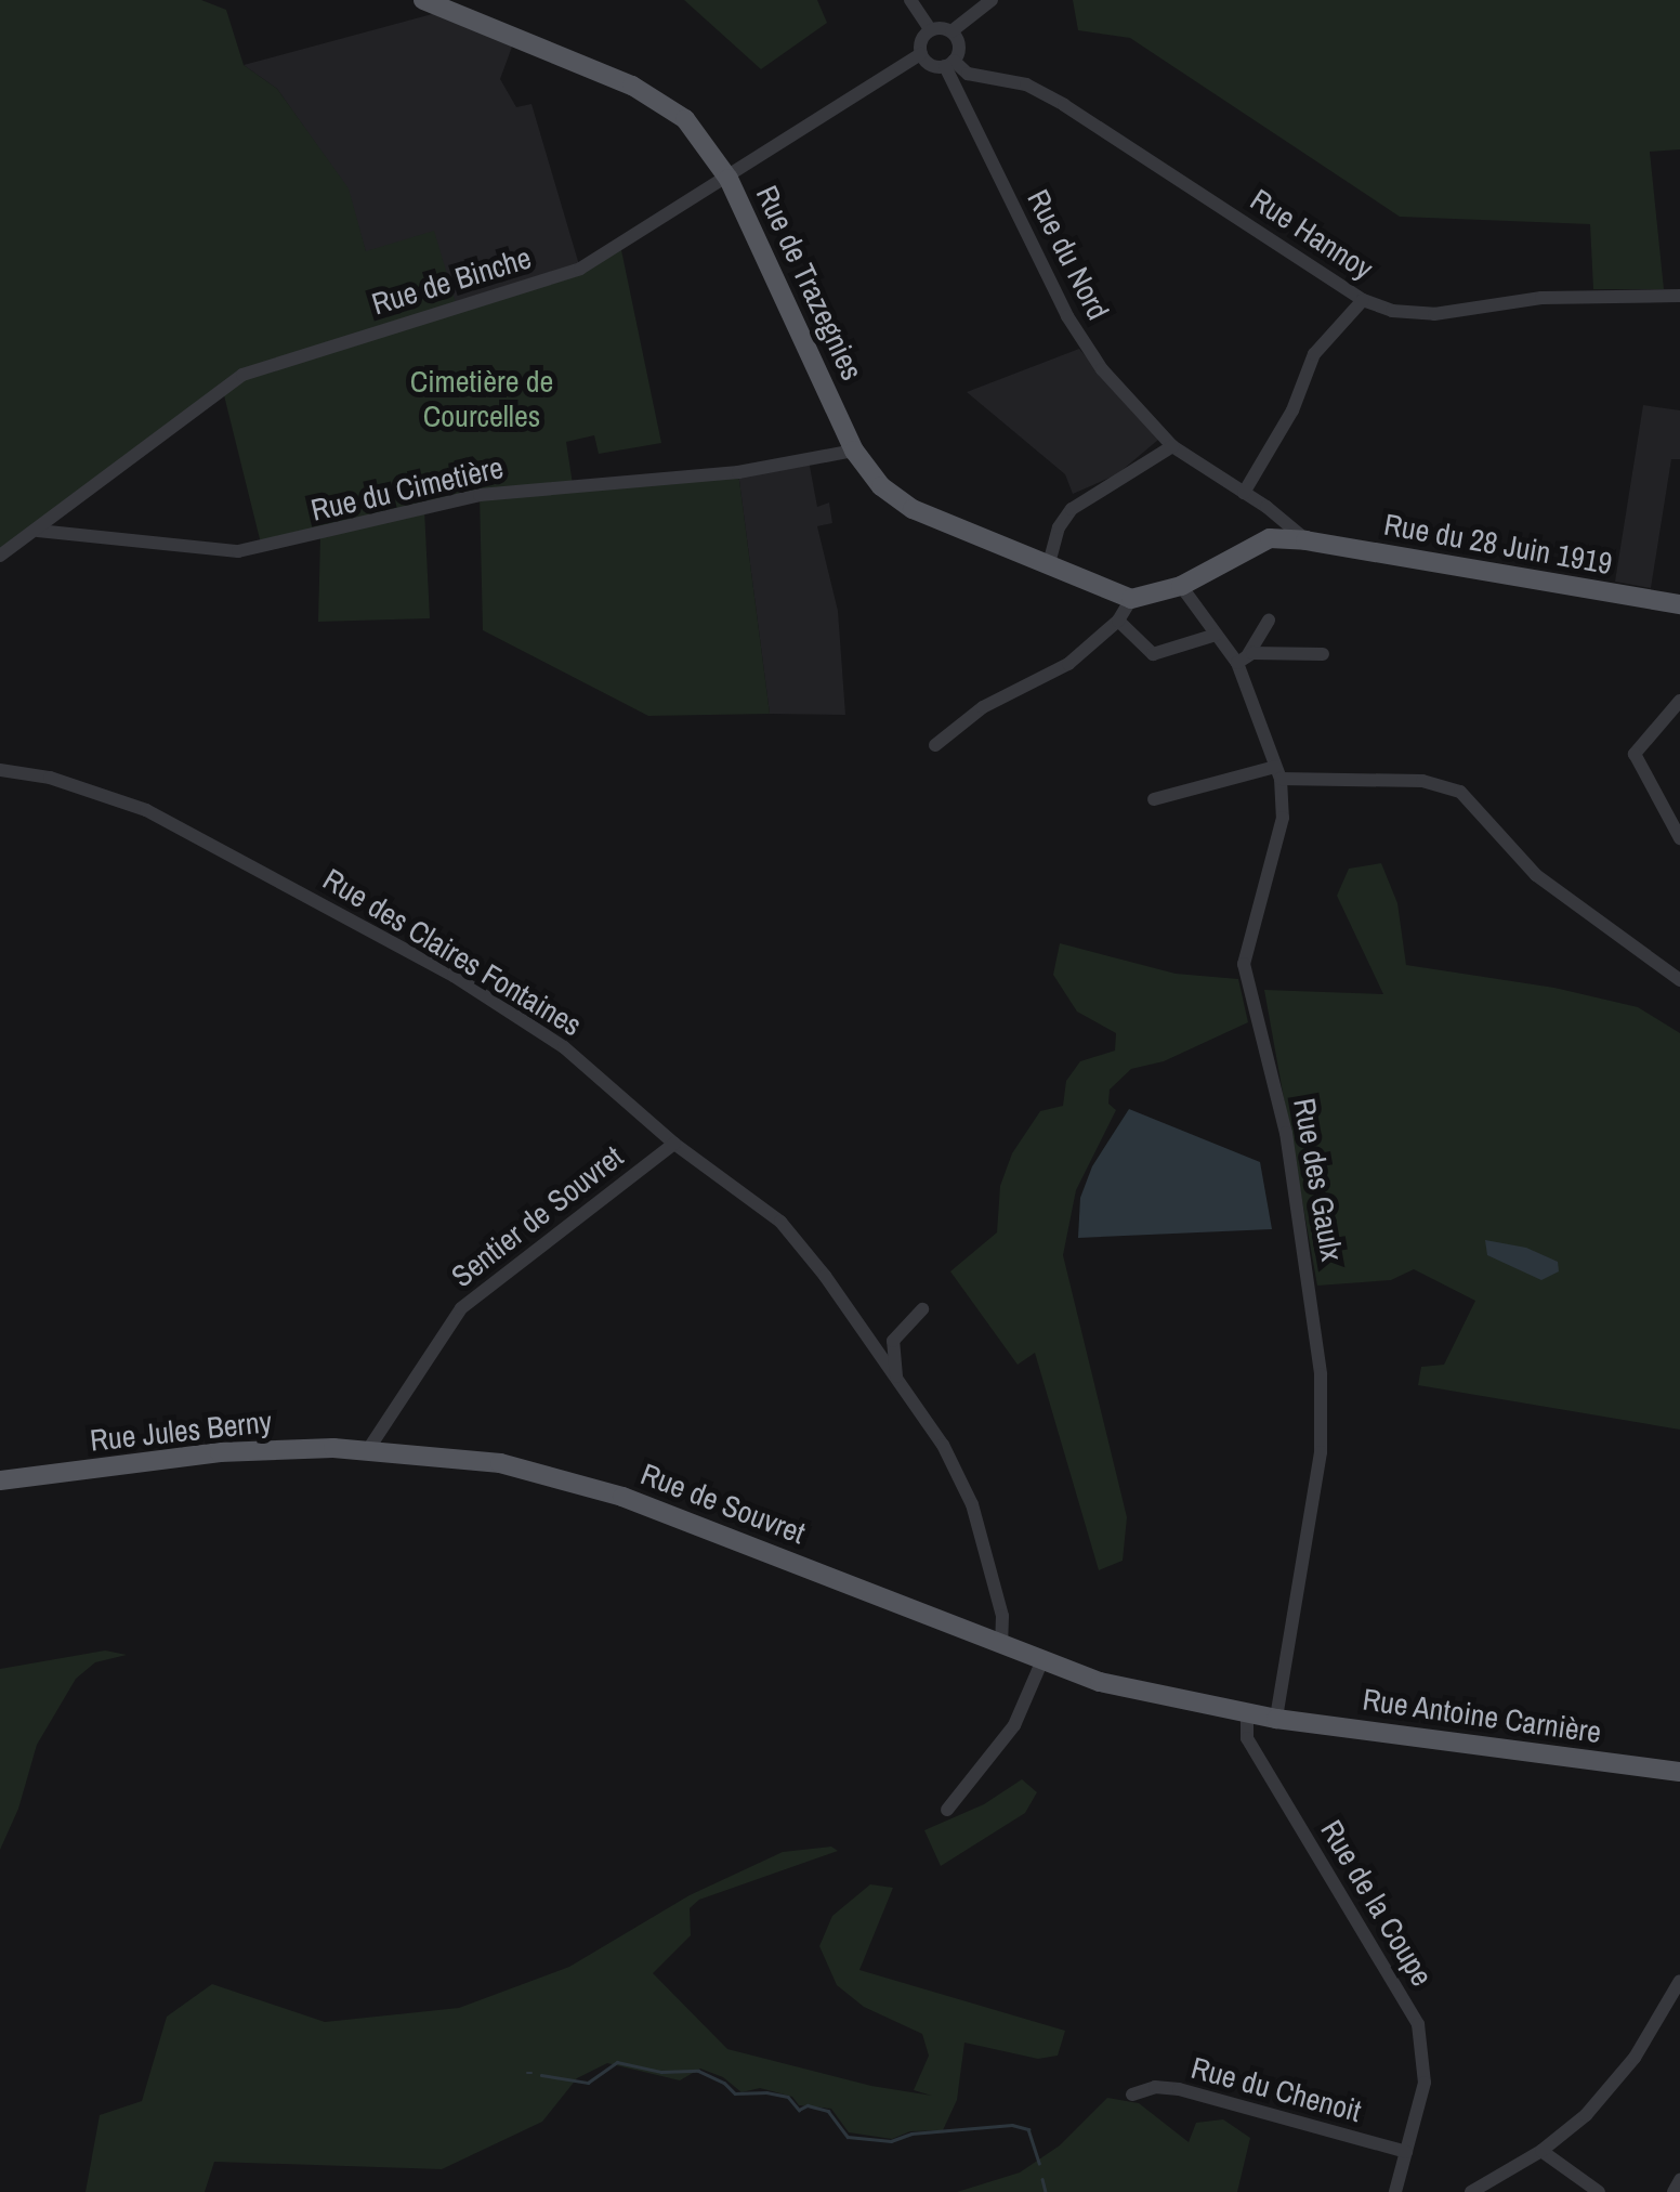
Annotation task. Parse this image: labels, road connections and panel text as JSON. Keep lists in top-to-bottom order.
{
  "streets": {
    "main road": [
      "Rue de Trazegnies",
      "Rue du 28 Juin 1919",
      "Rue Jules Berny",
      "Rue de Souvret",
      "Rue Antoine Carnière"
    ],
    "street": [
      "Rue Hannoy",
      "Rue du Nord",
      "Rue de Binche",
      "Rue du Cimetière",
      "Rue des Claires Fontaines",
      "Rue des Gaulx",
      "Sentier de Souvret",
      "Rue de la Coupe",
      "Rue du Chenoit"
    ]
  },
  "crossings": [
    ["Rue Hannoy", "Rue du Nord"],
    ["Rue Hannoy", "Rue de Binche"],
    ["Rue du Nord", "Rue de Binche"],
    ["Rue du Nord", "Rue du 28 Juin 1919"],
    ["Rue de Binche", "Rue de Trazegnies"],
    ["Rue de Binche", "Rue du Cimetière"],
    ["Rue de Trazegnies", "Rue du Cimetière"],
    ["Rue de Trazegnies", "Rue du 28 Juin 1919"],
    ["Rue du 28 Juin 1919", "Rue des Gaulx"],
    ["Rue des Claires Fontaines", "Sentier de Souvret"],
    ["Rue des Claires Fontaines", "Rue de Souvret"],
    ["Rue des Gaulx", "Rue de Souvret"],
    ["Rue des Gaulx", "Rue Antoine Carnière"],
    ["Sentier de Souvret", "Rue Jules Berny"],
    ["Sentier de Souvret", "Rue de Souvret"],
    ["Rue Jules Berny", "Rue de Souvret"],
    ["Rue de Souvret", "Rue Antoine Carnière"],
    ["Rue de Souvret", "Rue de la Coupe"],
    ["Rue de la Coupe", "Rue du Chenoit"]
  ],
  "parks": ["Cimetière de Courcelles"]
}
